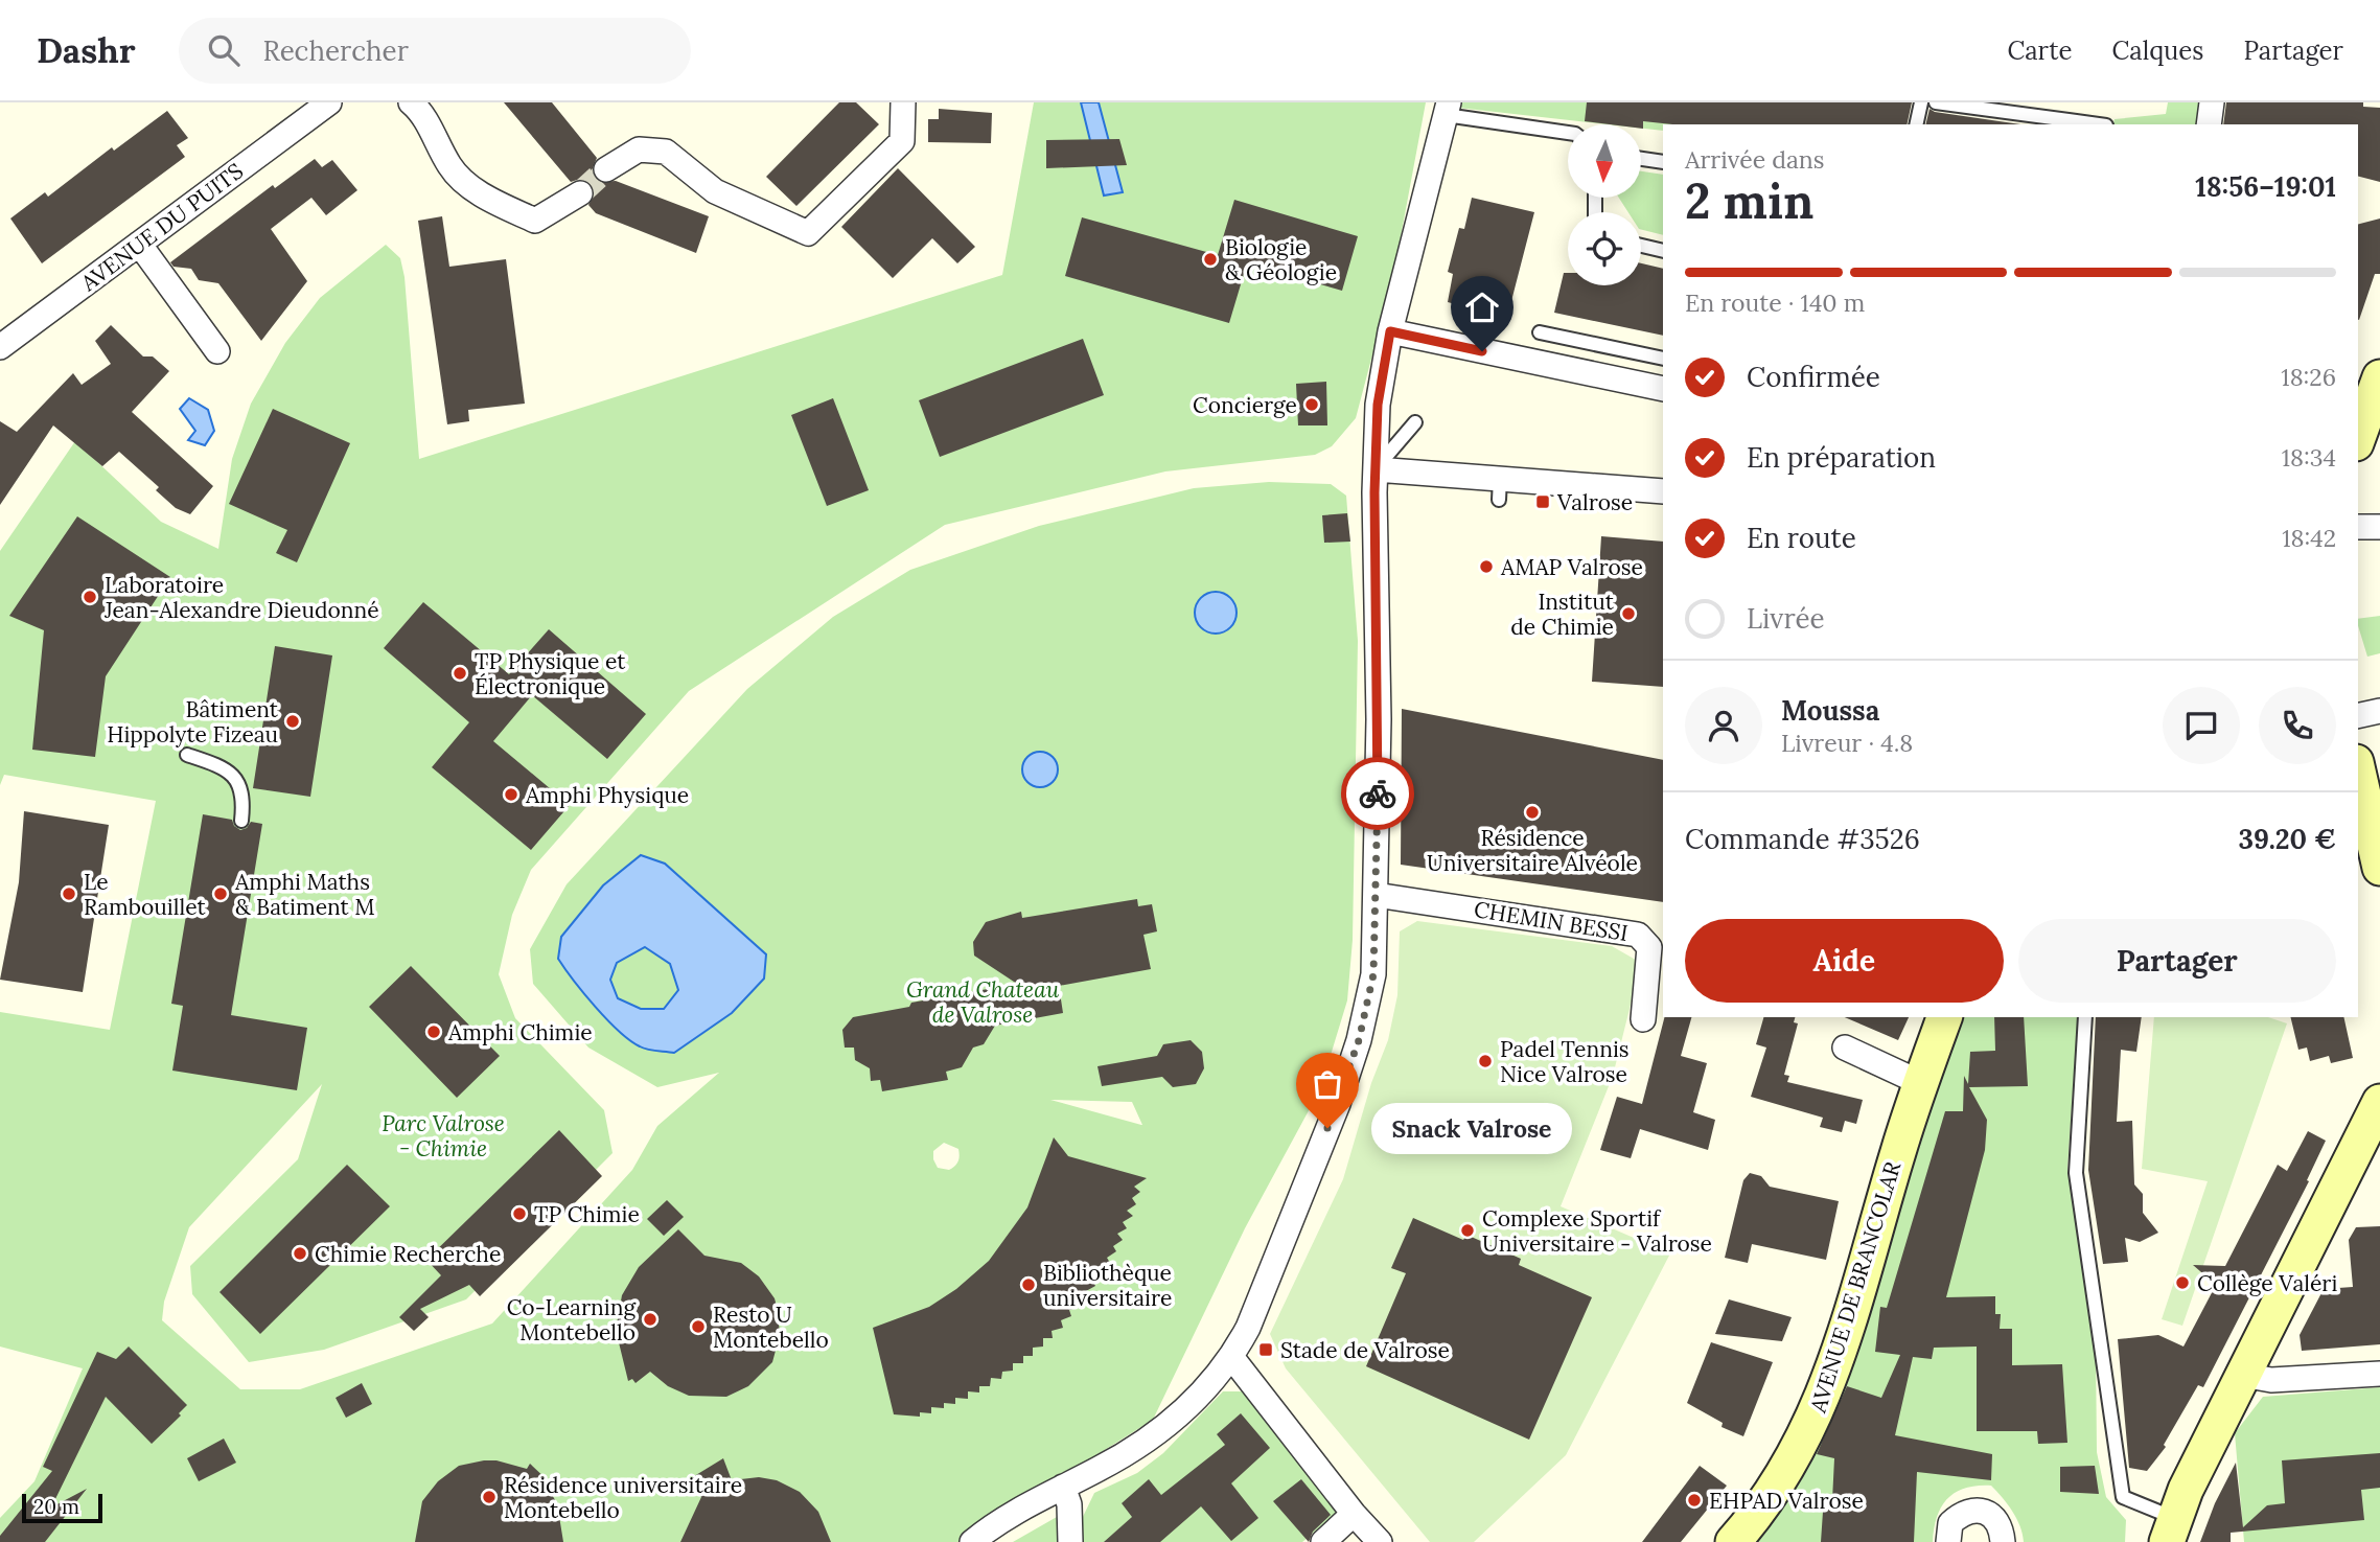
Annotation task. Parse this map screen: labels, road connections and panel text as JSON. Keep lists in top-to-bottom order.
{
  "streets": {
    "street": ["AVENUE DU PUITS", "CHEMIN BESSI", "AVENUE DE BRANCOLAR"]
  },
  "parks": ["Grand Chateau de Valrose", "Parc Valrose - Chimie"],
  "places": {
    "other": [
      "Biologie & Géologie",
      "Concierge",
      "AMAP Valrose",
      "Laboratoire Jean-Alexandre Dieudonné",
      "Institut de Chimie",
      "TP Physique et Électronique",
      "Bâtiment Hippolyte Fizeau",
      "Amphi Physique",
      "Résidence Universitaire Alvéole",
      "Le Rambouillet",
      "Amphi Maths & Batiment M",
      "Amphi Chimie",
      "Padel Tennis Nice Valrose",
      "Snack Valrose",
      "TP Chimie",
      "Complexe Sportif Universitaire - Valrose",
      "Chimie Recherche",
      "Collège Valéri",
      "Bibliothèque universitaire",
      "Co-Learning Montebello",
      "Resto U Montebello",
      "Résidence universitaire Montebello",
      "EHPAD Valrose"
    ],
    "transit": ["Valrose", "Stade de Valrose"]
  },
  "scale_bar": "20 m",
  "north": "bottom",
  "page": {
    "header": "Dashr",
    "search": "Rechercher",
    "nav": ["Carte", "Calques", "Partager"],
    "heading": ["2 min", "Arrivée dans", "18:56–19:01"],
    "panel": [
      "Moussa",
      "Livreur · 4.8",
      "Commande #3526",
      "39.20 €"
    ],
    "bar": "En route · 140 m",
    "list": [
      ["Confirmée", "18:26"],
      ["En préparation", "18:34"],
      ["En route", "18:42"],
      "Livrée"
    ],
    "buttons": ["Aide", "Partager"],
    "bubble": "Snack Valrose",
    "scale": "20 m"
  }
}
